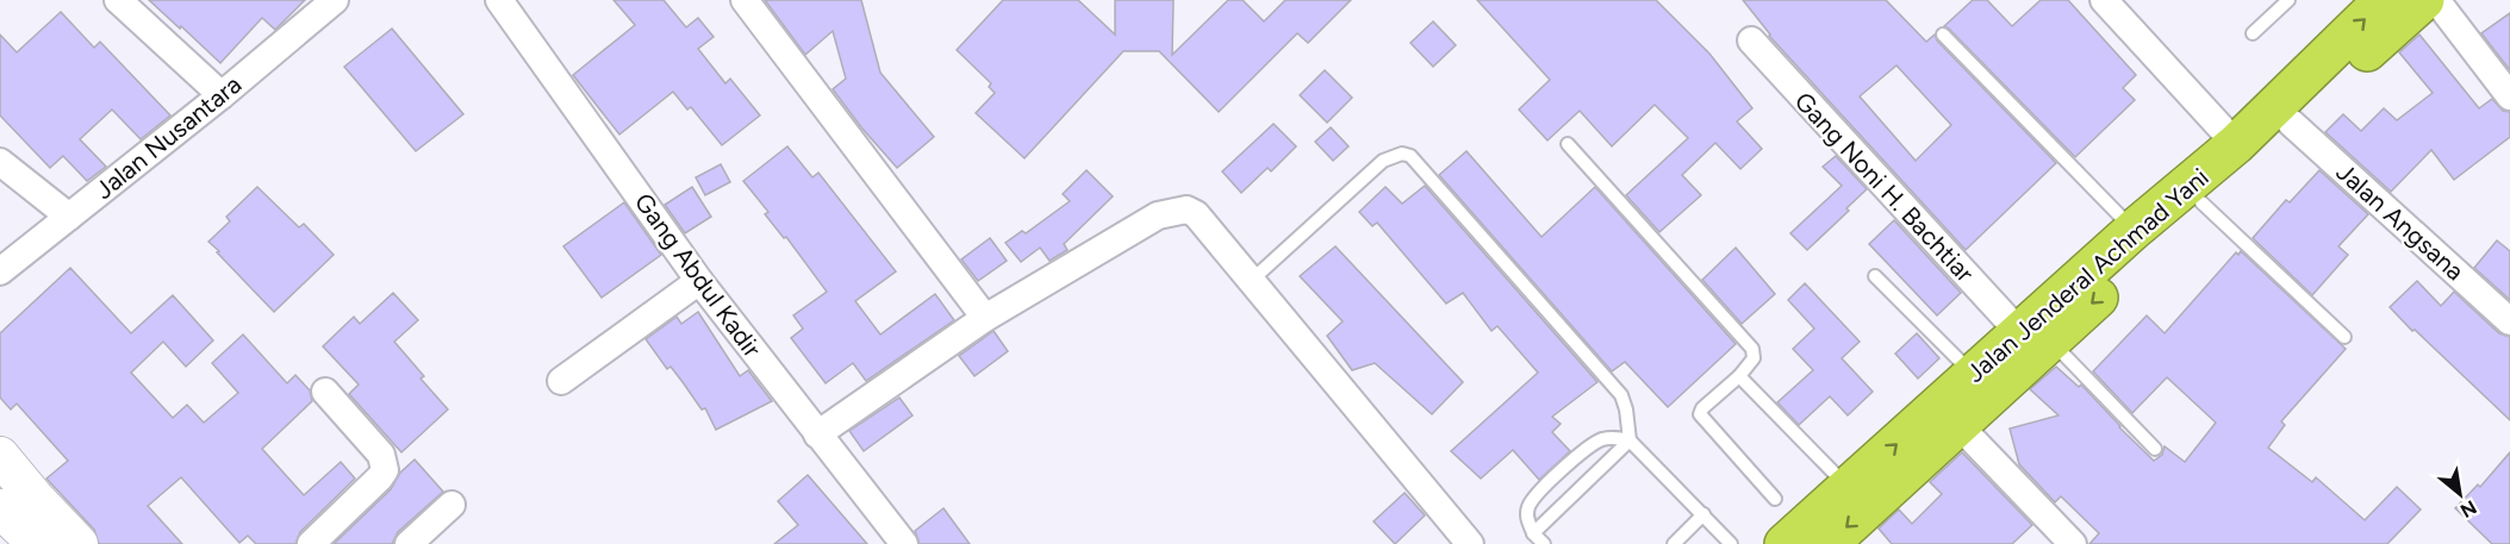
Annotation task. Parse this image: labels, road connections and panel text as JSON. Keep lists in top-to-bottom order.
{
  "streets": {
    "highway": ["Jalan Jenderal Achmad Yani"],
    "street": [
      "Jalan Nusantara",
      "Gang Noni H. Bachtiar",
      "Jalan Angsana",
      "Gang Abdul Kadir"
    ]
  },
  "crossings": [
    ["Gang Noni H. Bachtiar", "Jalan Jenderal Achmad Yani"],
    ["Jalan Angsana", "Jalan Jenderal Achmad Yani"]
  ],
  "north": "bottom right"
}
